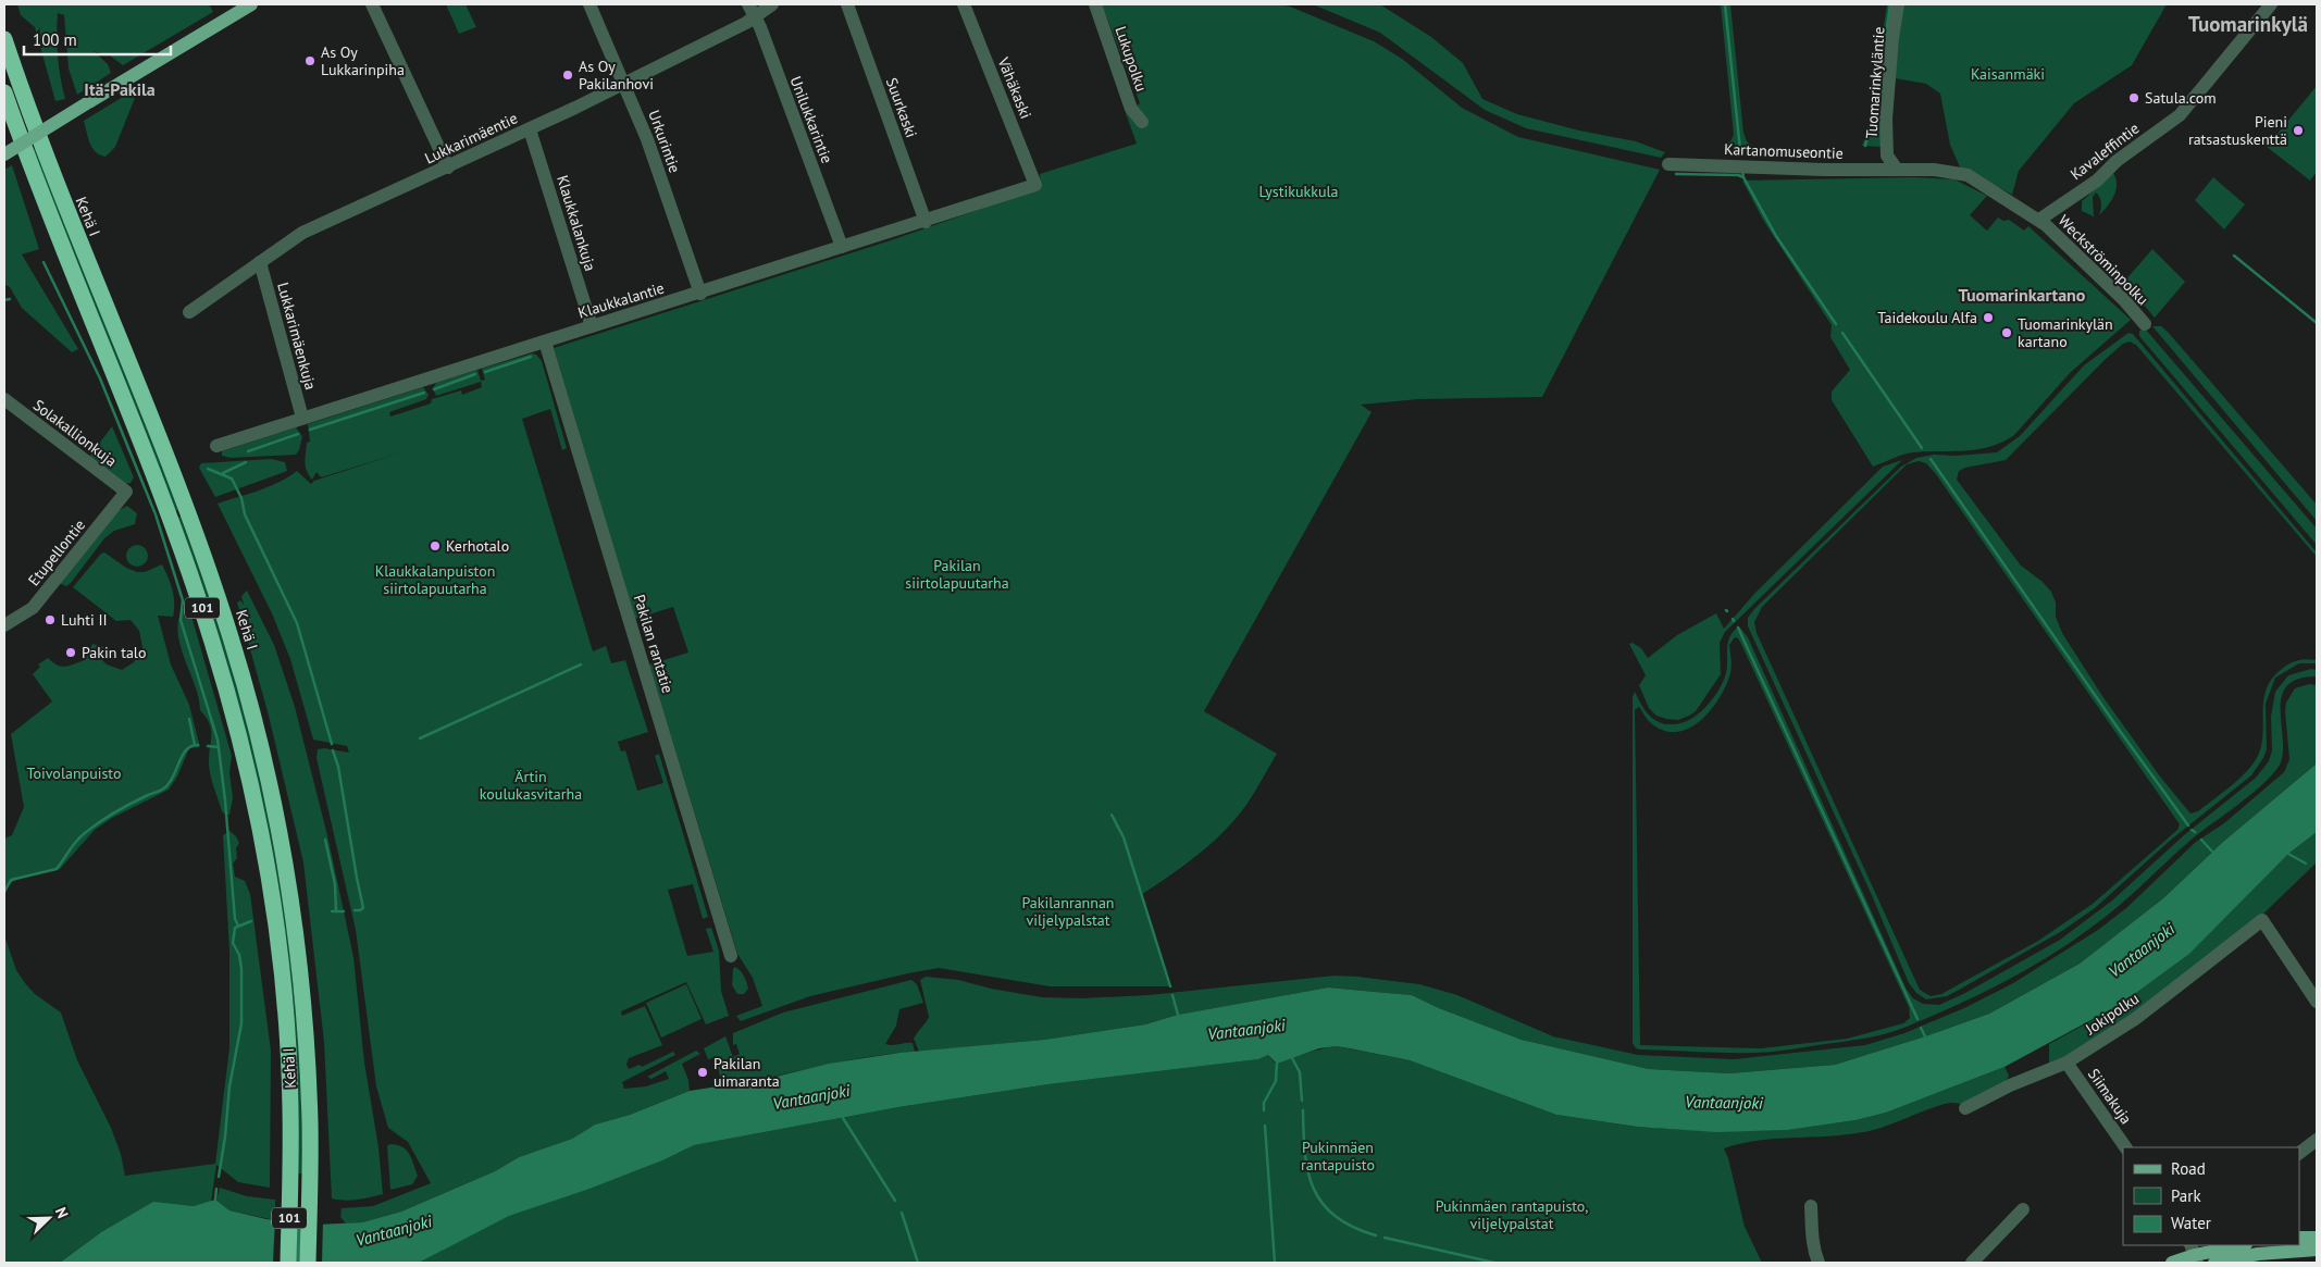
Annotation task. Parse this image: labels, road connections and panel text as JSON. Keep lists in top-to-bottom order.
{
  "streets": {
    "highway": ["Kehä I", "101"],
    "street": [
      "Lukupolku",
      "Tuomarinkyläntie",
      "Vähäkaski",
      "Suurkaski",
      "Unilukkarintie",
      "Lukkarimäentie",
      "Urkurintie",
      "Kartanomuseontie",
      "Kavaleffintie",
      "Klaukkalankuja",
      "Weckströminpolku",
      "Klaukkalantie",
      "Lukkarimäenkuja",
      "Solakallionkuja",
      "Etupellontie",
      "Pakilan rantatie",
      "Jokipolku",
      "Siimakuja"
    ]
  },
  "crossings": [
    ["Tuomarinkyläntie", "Kartanomuseontie"],
    ["Vähäkaski", "Klaukkalantie"],
    ["Suurkaski", "Klaukkalantie"],
    ["Unilukkarintie", "Lukkarimäentie"],
    ["Unilukkarintie", "Klaukkalantie"],
    ["Lukkarimäentie", "Urkurintie"],
    ["Lukkarimäentie", "Klaukkalankuja"],
    ["Lukkarimäentie", "Lukkarimäenkuja"],
    ["Urkurintie", "Klaukkalantie"],
    ["Kavaleffintie", "Weckströminpolku"],
    ["Klaukkalankuja", "Klaukkalantie"],
    ["Klaukkalantie", "Lukkarimäenkuja"],
    ["Klaukkalantie", "Pakilan rantatie"],
    ["Solakallionkuja", "Etupellontie"],
    ["Jokipolku", "Siimakuja"]
  ],
  "districts": ["Tuomarinkylä", "Itä-Pakila", "Tuomarinkartano"],
  "water": ["Vantaanjoki"],
  "parks": [
    "Kaisanmäki",
    "Lystikukkula",
    "Pakilan siirtolapuutarha",
    "Klaukkalanpuiston siirtolapuutarha",
    "Toivolanpuisto",
    "Ärtin koulukasvitarha",
    "Pakilanrannan viljelypalstat",
    "Pukinmäen rantapuisto",
    "Pukinmäen rantapuisto, viljelypalstat"
  ],
  "places": [
    "As Oy Lukkarinpiha",
    "As Oy Pakilanhovi",
    "Satula.com",
    "Pieni ratsastuskenttä",
    "Taidekoulu Alfa",
    "Tuomarinkylän kartano",
    "Kerhotalo",
    "Luhti II",
    "Pakin talo",
    "Pakilan uimaranta"
  ],
  "legend": ["Road", "Park", "Water"],
  "scale_bar": "100 m",
  "north": "top right"
}
